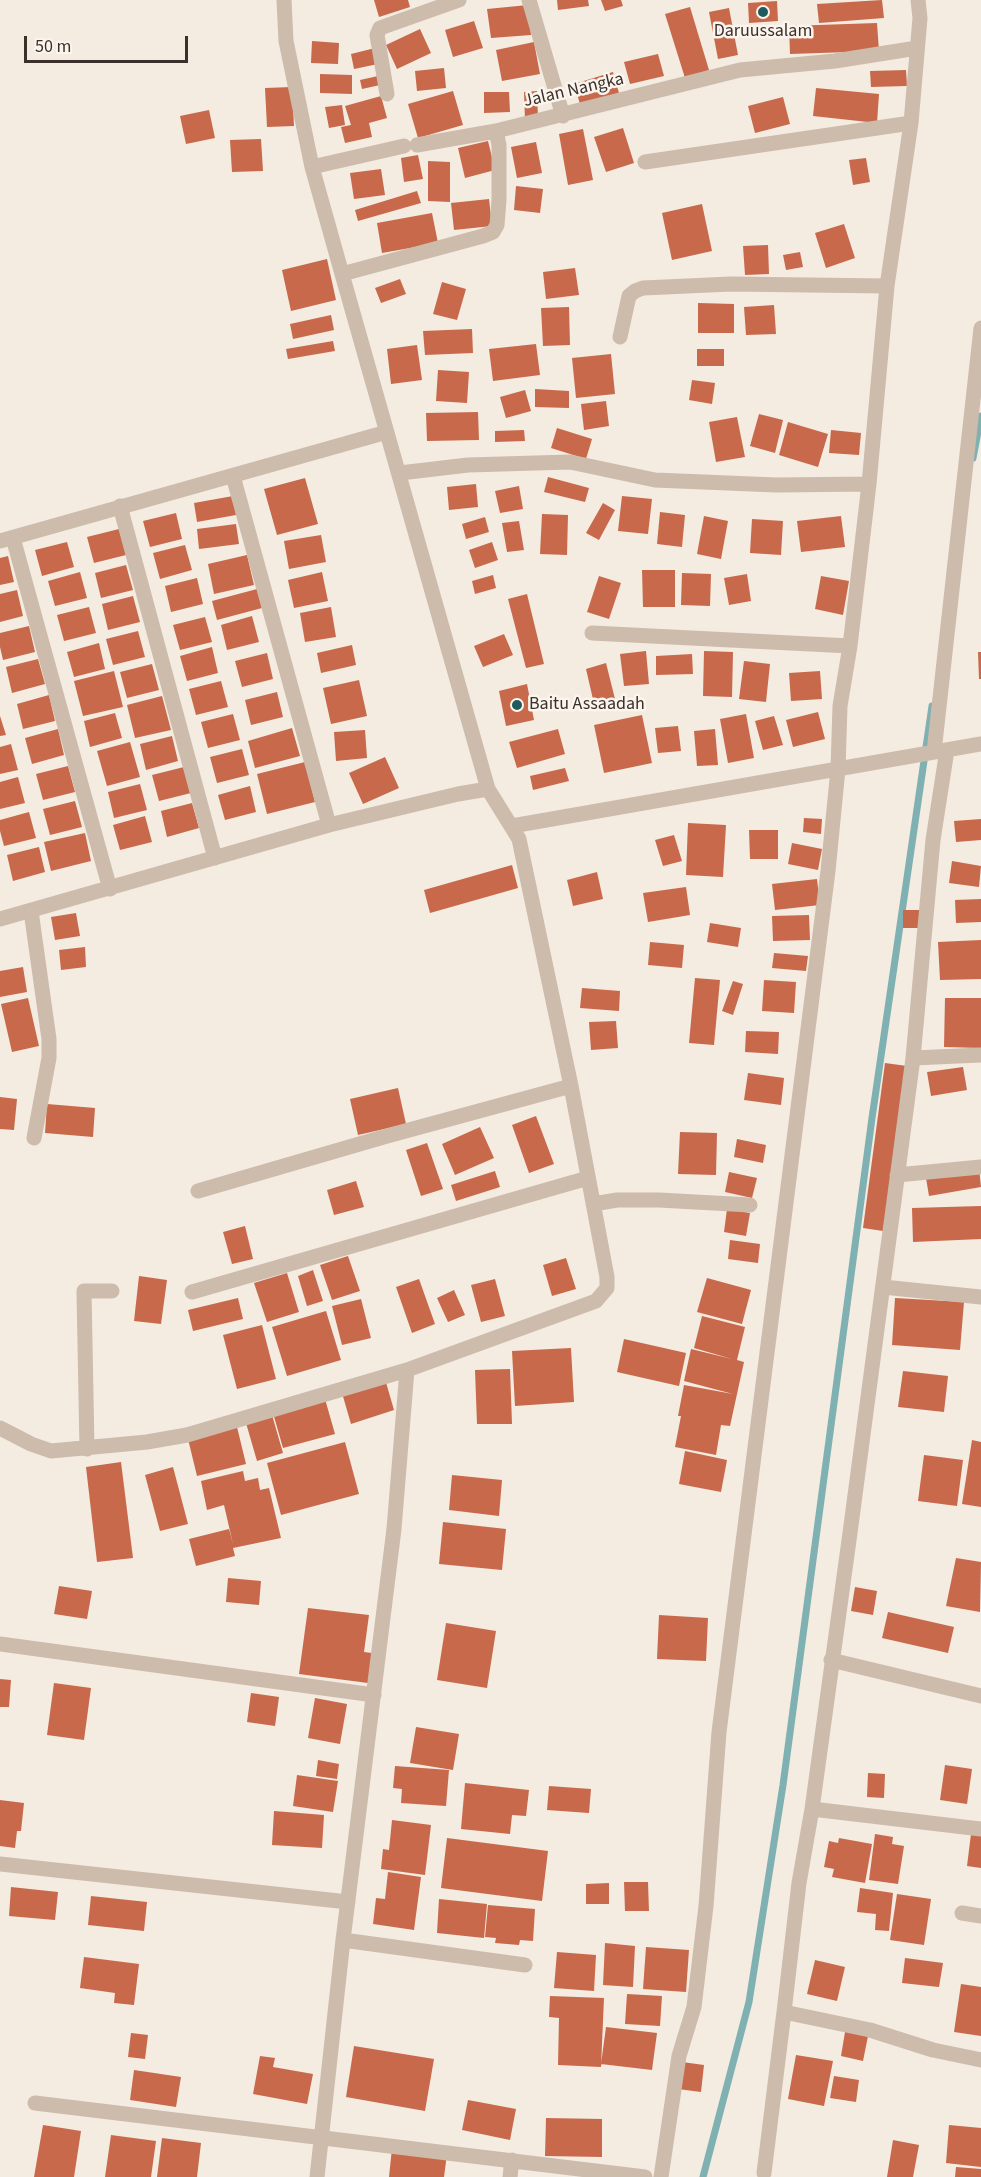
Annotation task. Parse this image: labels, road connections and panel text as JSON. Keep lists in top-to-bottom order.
{
  "streets": {
    "street": ["Jalan Nangka"]
  },
  "places": ["Daruussalam", "Baitu Assaadah"],
  "scale_bar": "50 m"
}
